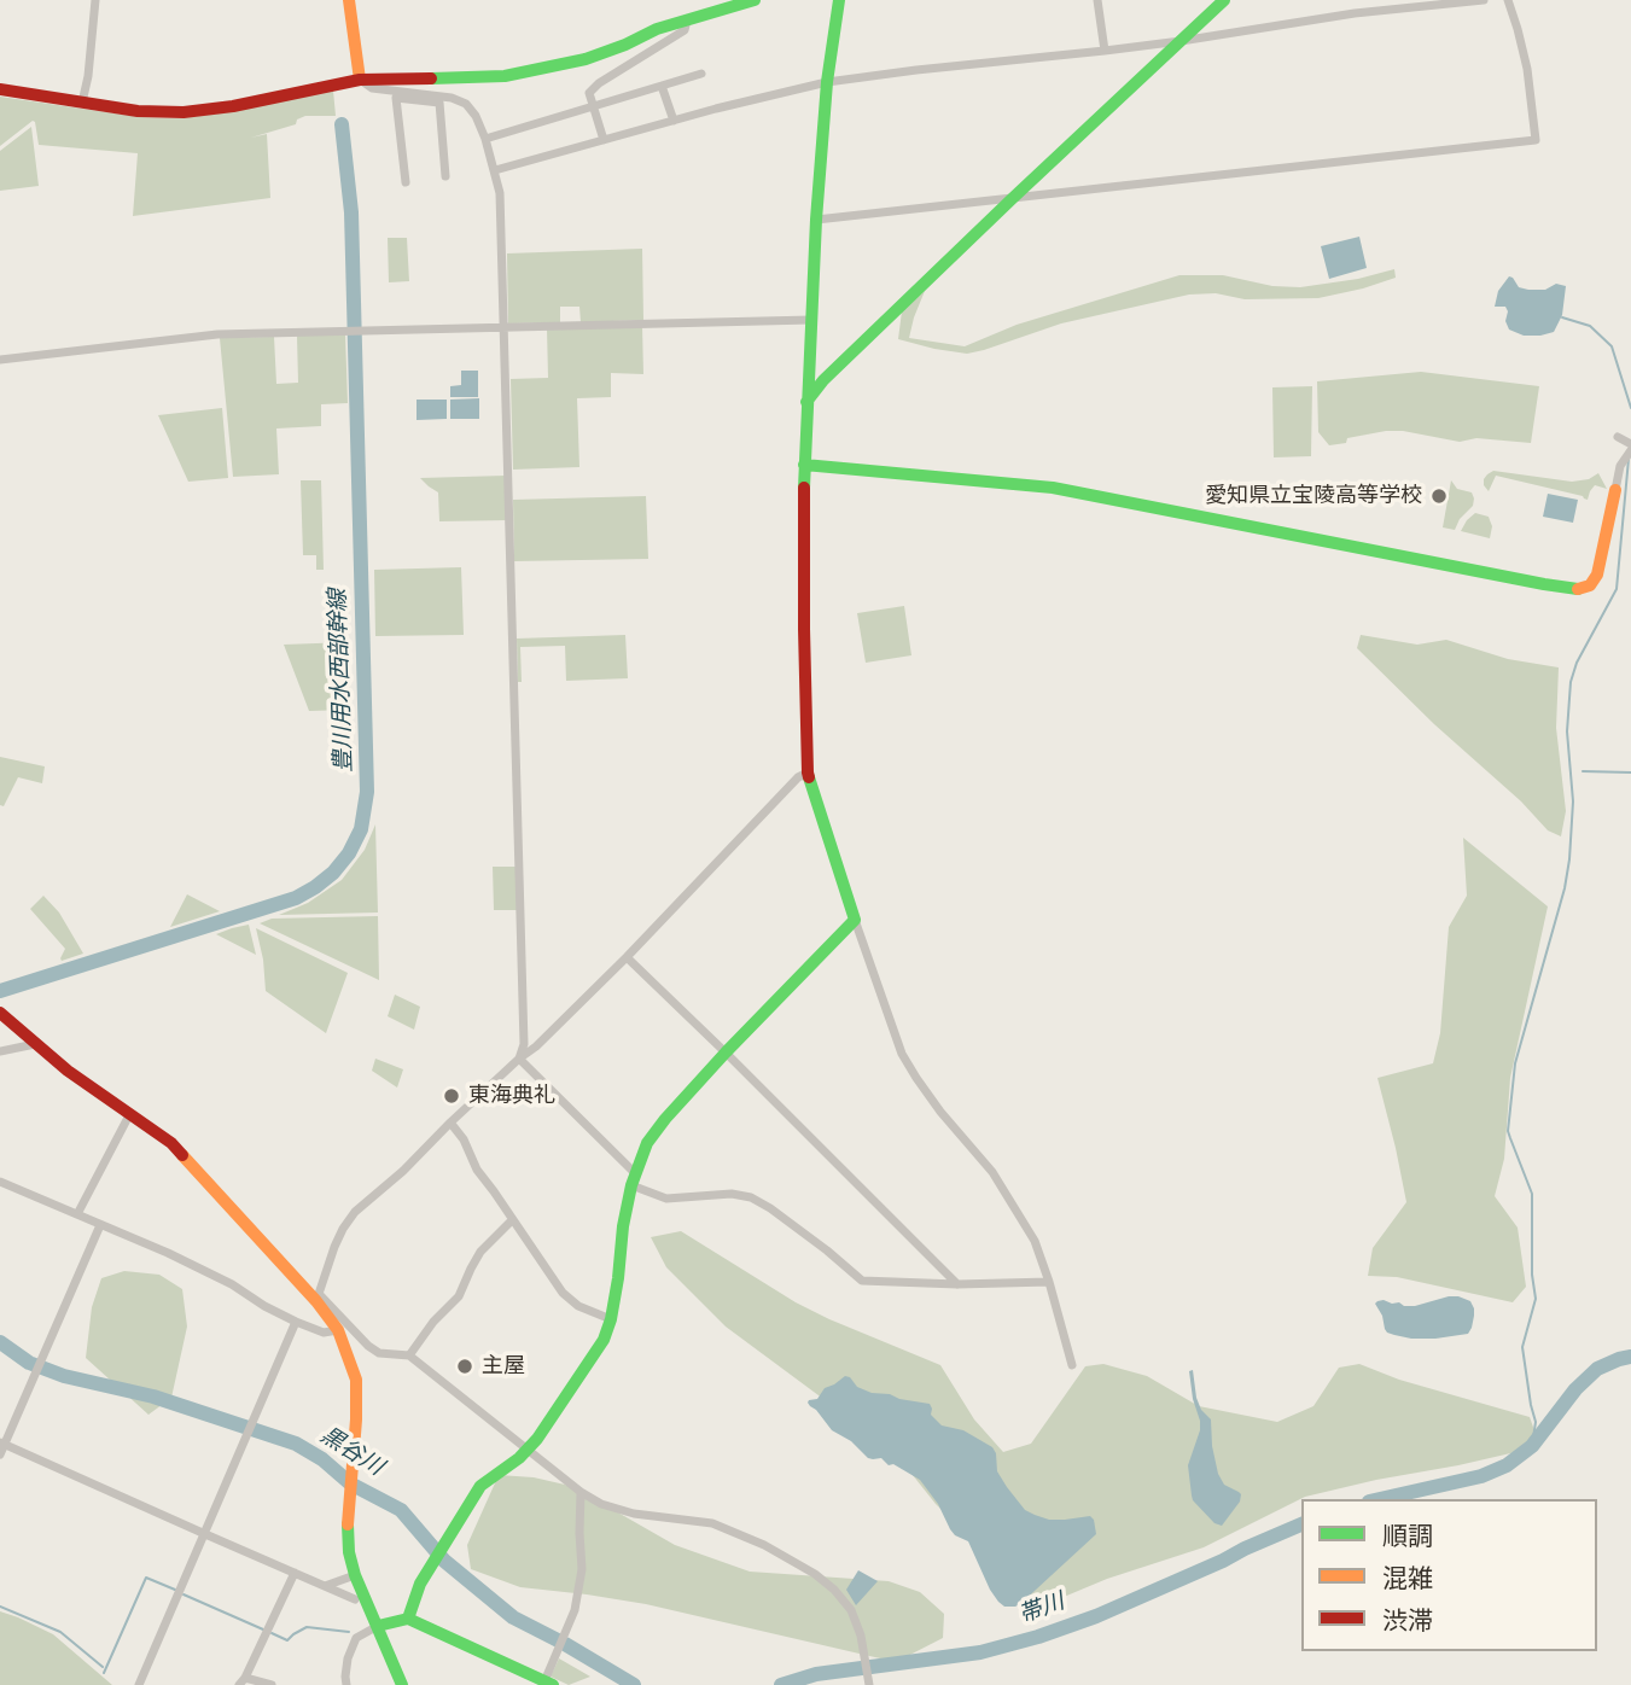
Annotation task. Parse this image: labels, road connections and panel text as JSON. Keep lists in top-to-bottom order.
{
  "water": ["豊川用水西部幹線", "黒谷川", "帯川"],
  "places": ["愛知県立宝陵高等学校", "東海典礼", "主屋"],
  "legend": ["順調", "混雑", "渋滞"]
}
